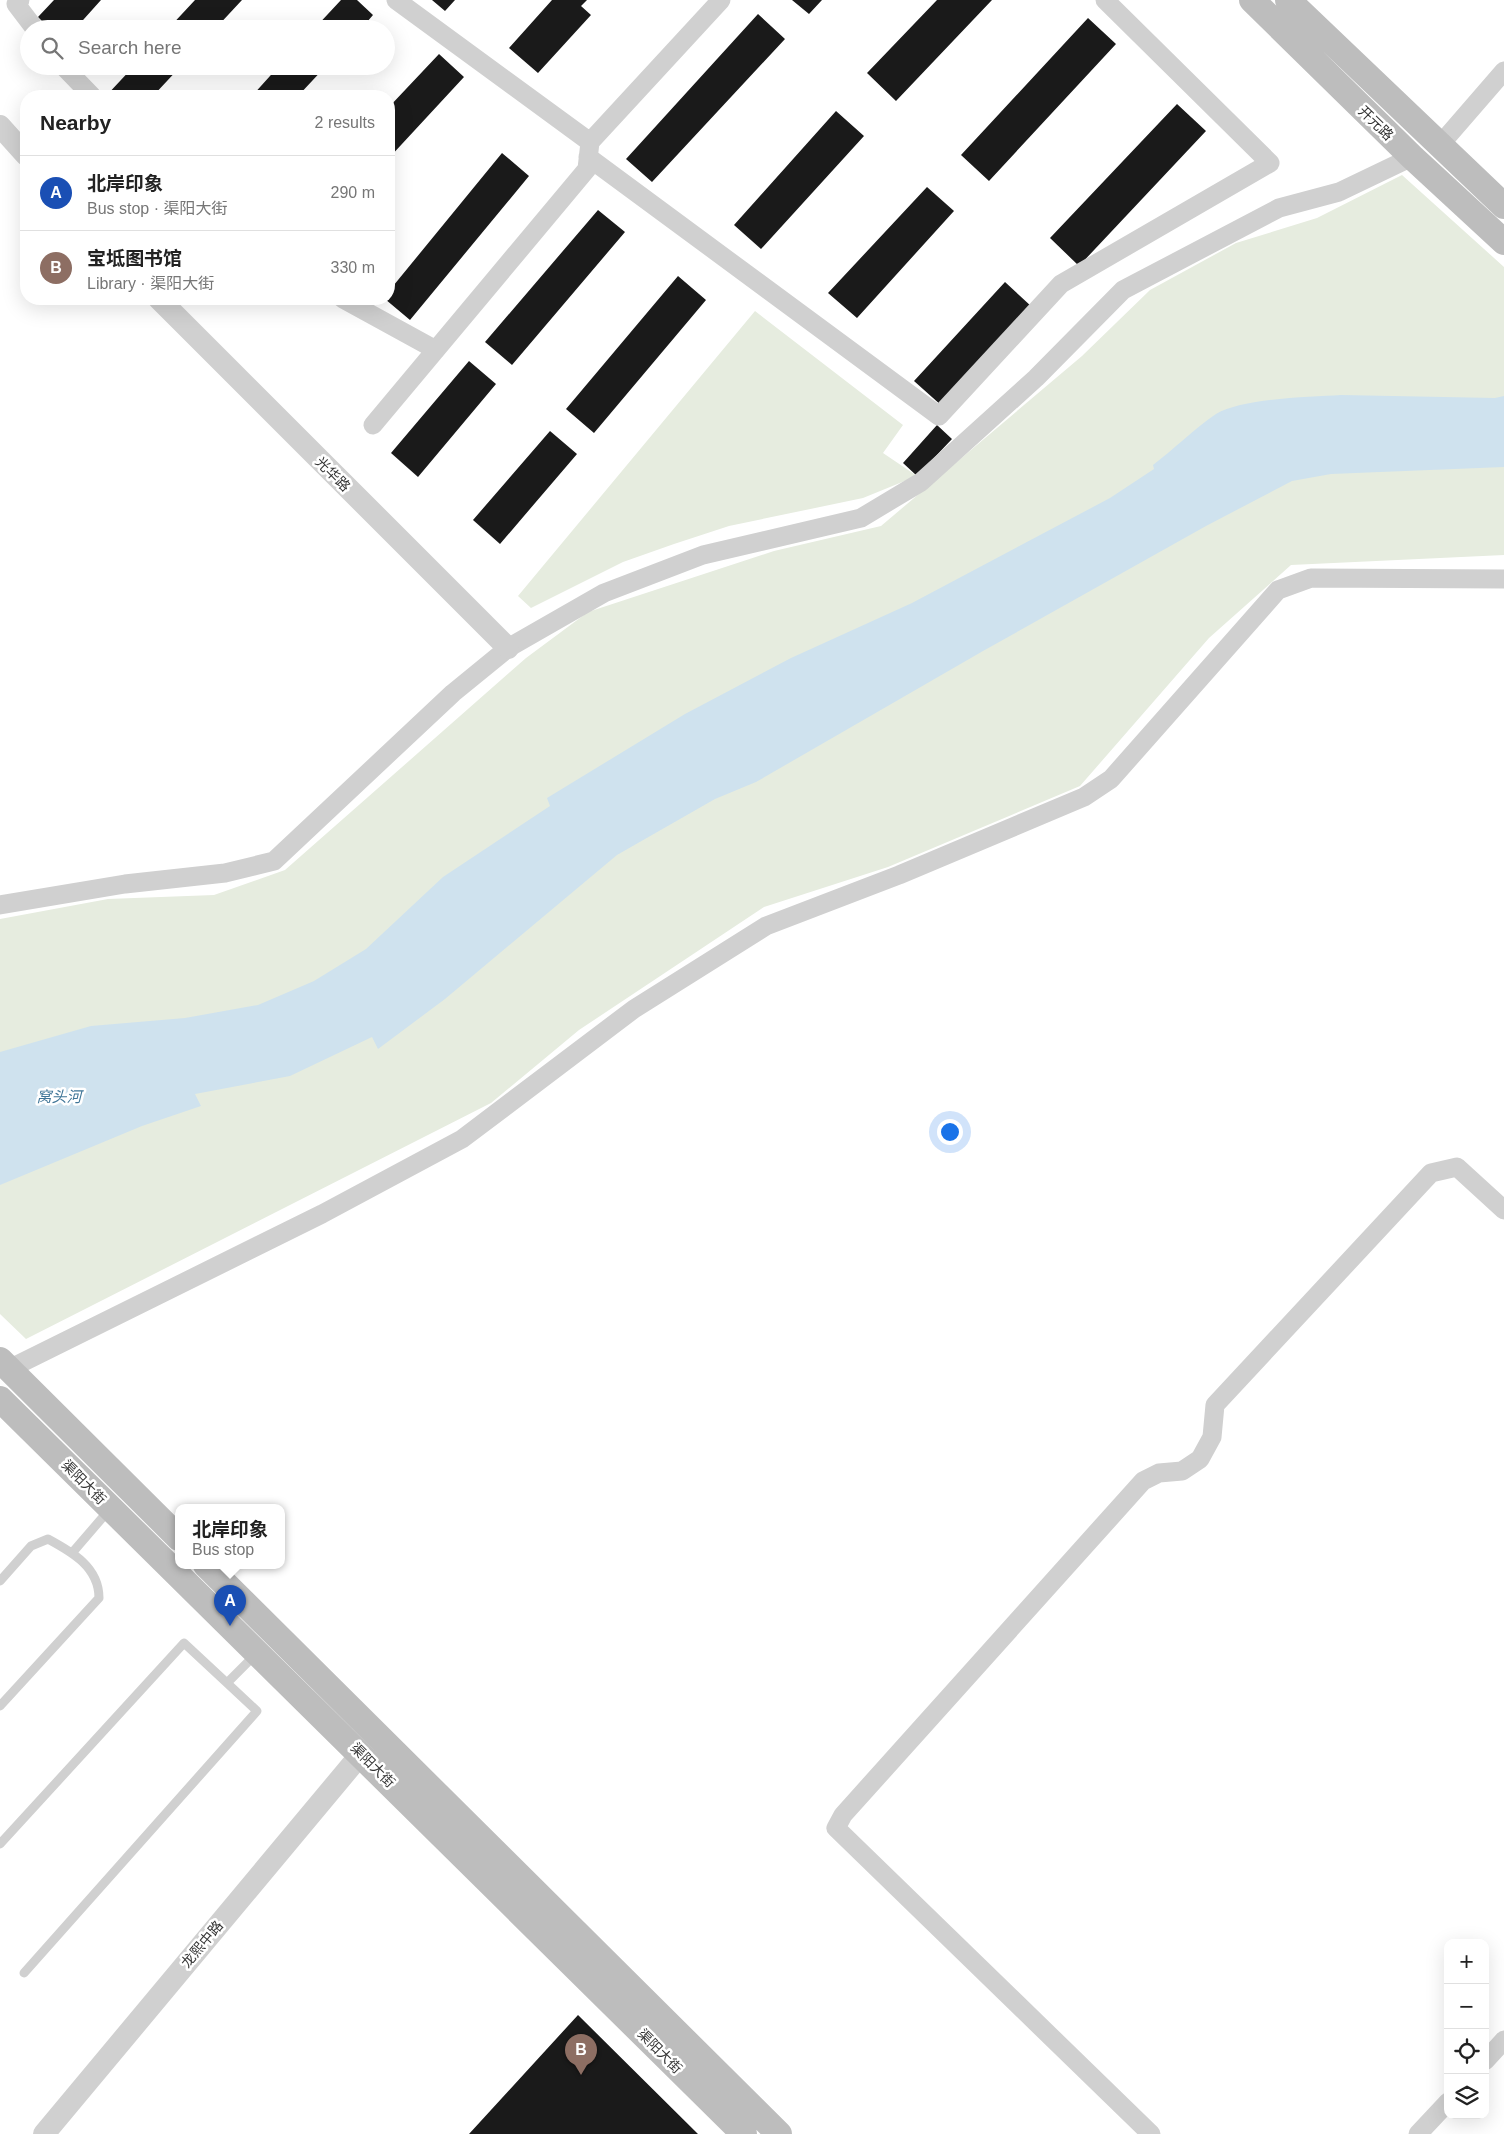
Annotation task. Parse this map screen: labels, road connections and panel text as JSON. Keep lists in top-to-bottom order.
{
  "streets": {
    "main road": ["开元路", "渠阳大街"],
    "street": ["光华路", "龙熙中路"]
  },
  "crossings": [
    ["渠阳大街", "龙熙中路"]
  ],
  "water": ["窝头河"],
  "page": {
    "search": "Search here",
    "heading": ["Nearby", "2 results"],
    "list": [
      {
        "mark": "A",
        "name": "北岸印象",
        "note": "Bus stop · 渠阳大街",
        "value": "290 m"
      },
      {
        "mark": "B",
        "name": "宝坻图书馆",
        "note": "Library · 渠阳大街",
        "value": "330 m"
      }
    ],
    "popup": ["北岸印象", "Bus stop"],
    "pins": ["A", "B"],
    "map_buttons": ["+", "−"]
  }
}
